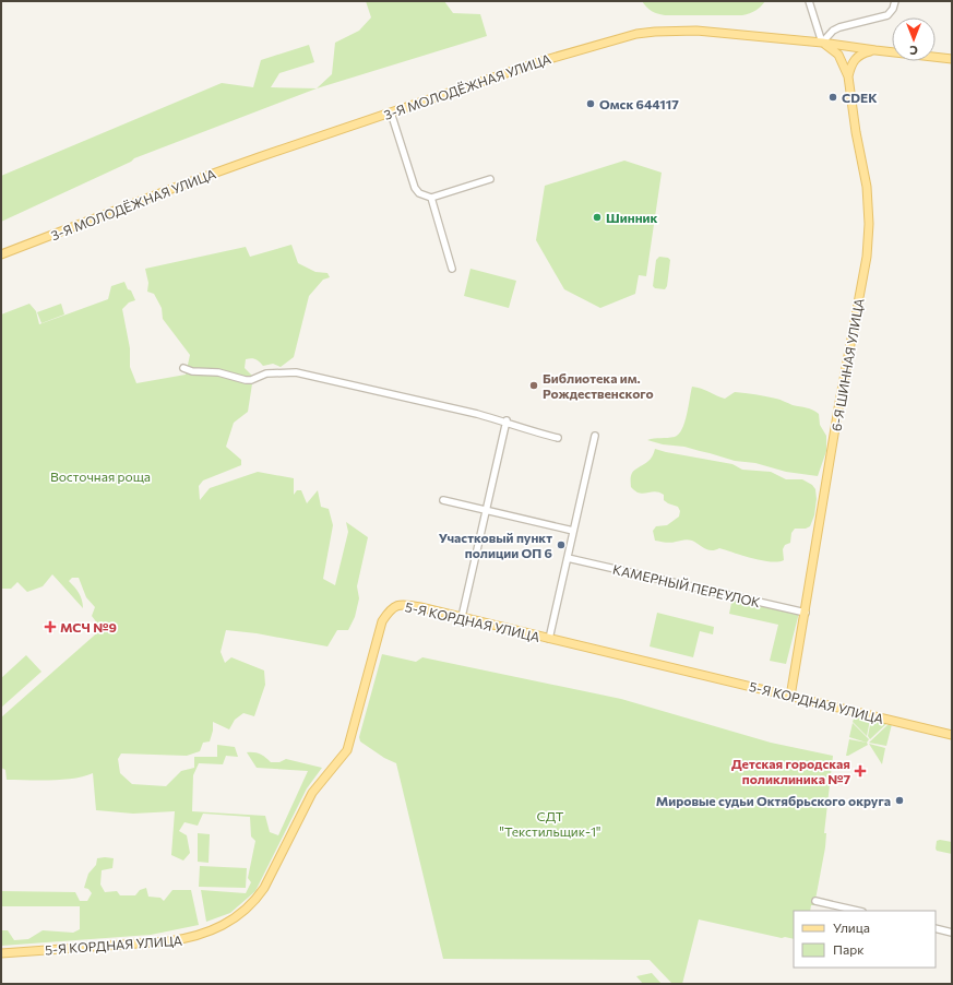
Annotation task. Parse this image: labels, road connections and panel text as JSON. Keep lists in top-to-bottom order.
{
  "streets": {
    "main road": ["3-Я МОЛОДЁЖНАЯ УЛИЦА", "6-Я ШИННАЯ УЛИЦА", "5-Я КОРДНАЯ УЛИЦА"],
    "street": ["КАМЕРНЫЙ ПЕРЕУЛОК"]
  },
  "crossings": [
    ["3-Я МОЛОДЁЖНАЯ УЛИЦА", "6-Я ШИННАЯ УЛИЦА"],
    ["6-Я ШИННАЯ УЛИЦА", "КАМЕРНЫЙ ПЕРЕУЛОК"],
    ["6-Я ШИННАЯ УЛИЦА", "5-Я КОРДНАЯ УЛИЦА"]
  ],
  "parks": ["Восточная роща", "СДТ \"Текстильщик-1\""],
  "places": {
    "other": [
      "CDEK",
      "Омск 644117",
      "Шинник",
      "Библиотека им. Рождественского",
      "Участковый пункт полиции ОП 6",
      "Мировые судьи Октябрьского округа"
    ],
    "health": ["МСЧ №9", "Детская городская поликлиника №7"]
  },
  "legend": ["Улица", "Парк"],
  "north": "bottom"
}
